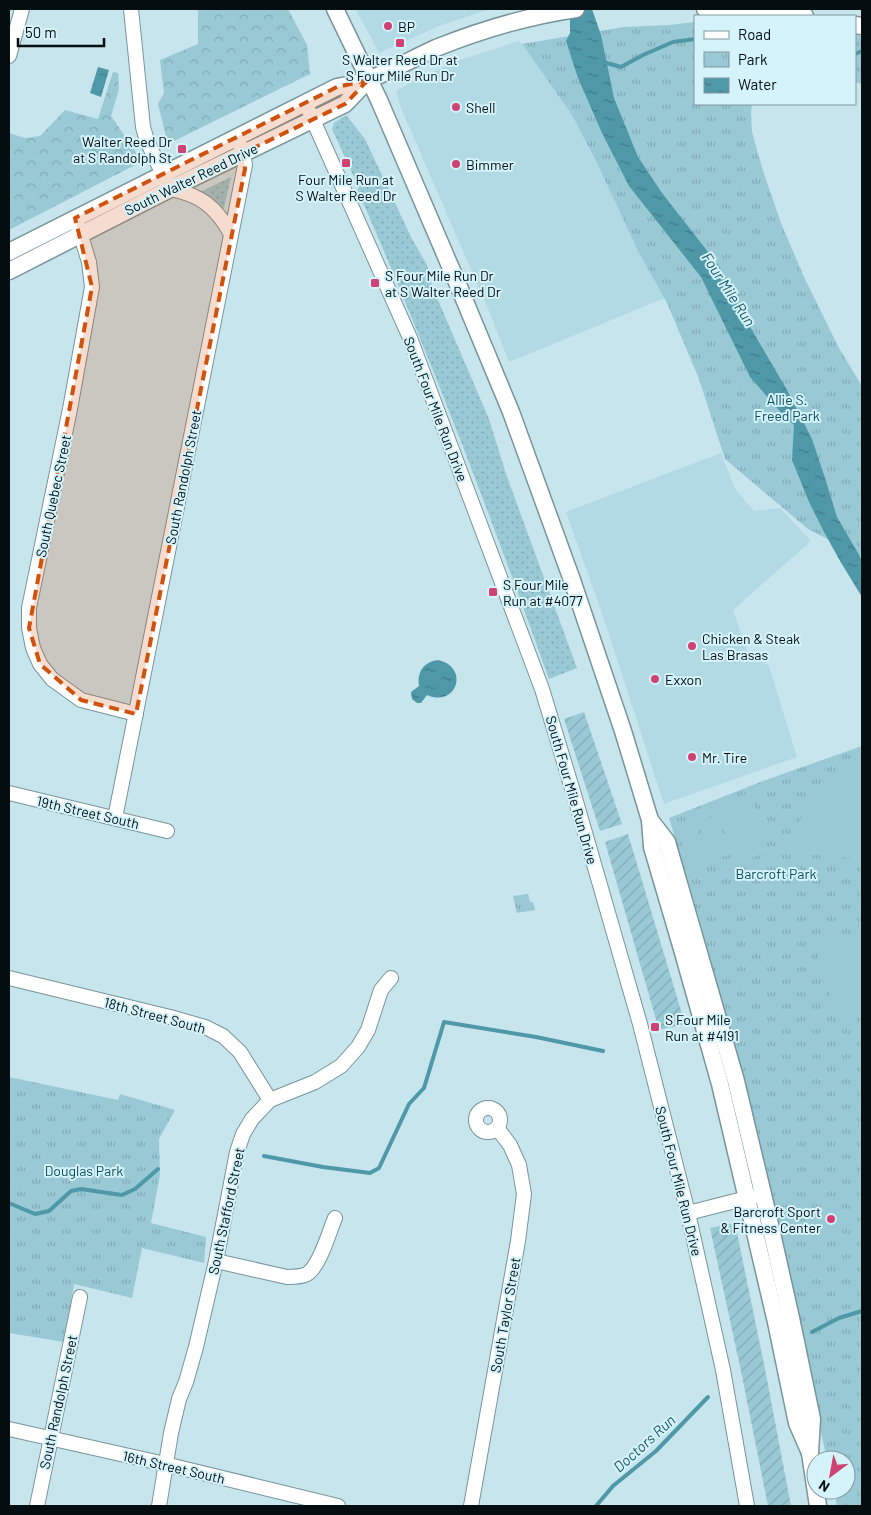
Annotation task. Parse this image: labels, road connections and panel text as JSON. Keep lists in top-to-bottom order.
{
  "streets": {
    "main road": ["South Walter Reed Drive"],
    "street": [
      "South Four Mile Run Drive",
      "South Randolph Street",
      "South Quebec Street",
      "19th Street South",
      "18th Street South",
      "South Stafford Street",
      "South Taylor Street",
      "16th Street South"
    ]
  },
  "crossings": [
    ["South Walter Reed Drive", "South Four Mile Run Drive"],
    ["South Walter Reed Drive", "South Randolph Street"],
    ["South Walter Reed Drive", "South Quebec Street"],
    ["South Randolph Street", "South Quebec Street"],
    ["South Randolph Street", "19th Street South"],
    ["South Randolph Street", "16th Street South"],
    ["18th Street South", "South Stafford Street"],
    ["South Stafford Street", "16th Street South"]
  ],
  "water": ["Four Mile Run", "Doctors Run"],
  "parks": ["Allie S. Freed Park", "Barcroft Park", "Douglas Park"],
  "places": {
    "other": [
      "BP",
      "Shell",
      "Bimmer",
      "Chicken & Steak Las Brasas",
      "Exxon",
      "Mr. Tire",
      "Barcroft Sport & Fitness Center"
    ],
    "transit": [
      "S Walter Reed Dr at S Four Mile Run Dr",
      "Walter Reed Dr at S Randolph St",
      "Four Mile Run at S Walter Reed Dr",
      "S Four Mile Run Dr at S Walter Reed Dr",
      "S Four Mile Run at #4077",
      "S Four Mile Run at #4191"
    ]
  },
  "legend": ["Road", "Park", "Water"],
  "scale_bar": "50 m",
  "north": "bottom left"
}
